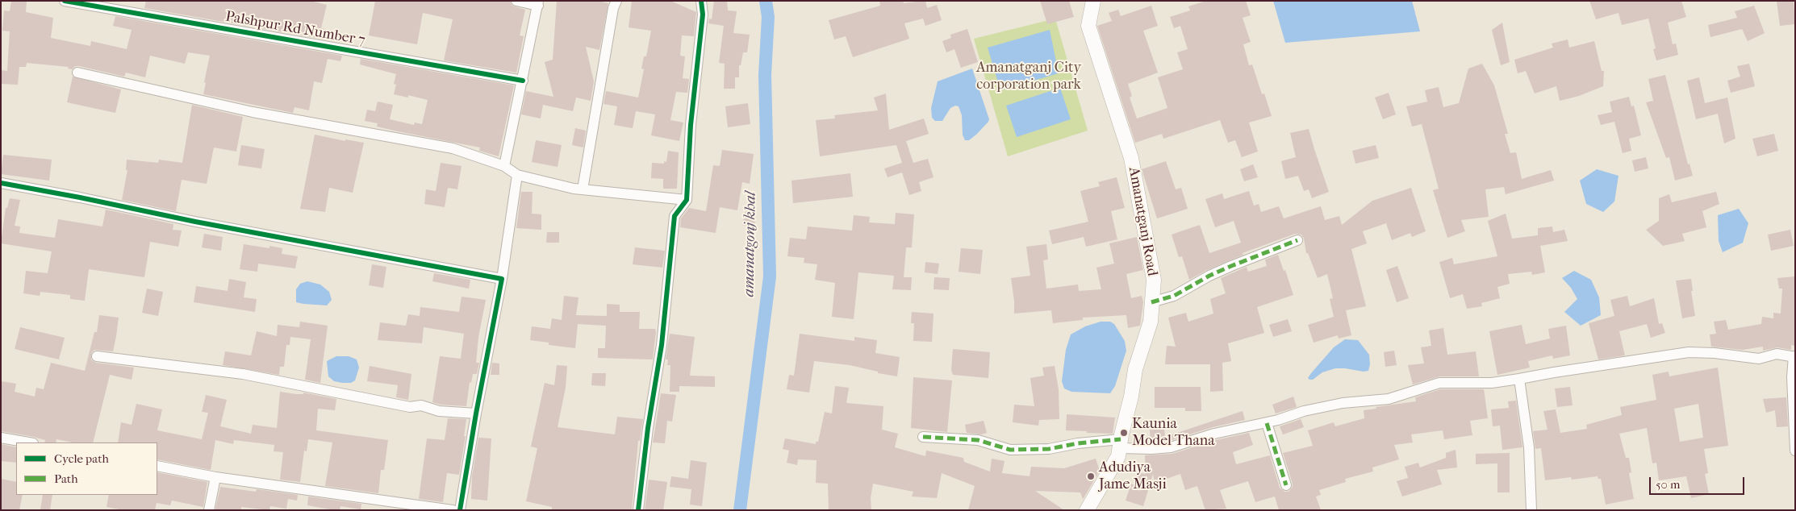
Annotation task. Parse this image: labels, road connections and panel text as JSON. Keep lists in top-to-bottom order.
{
  "streets": {
    "main road": ["Amanatganj Road"],
    "street": ["Palshpur Rd Number 7"]
  },
  "water": ["amanatgonj khal"],
  "parks": ["Amanatganj City corporation park"],
  "places": ["Kaunia Model Thana", "Adudiya Jame Masji"],
  "legend": ["Cycle path", "Path"],
  "scale_bar": "50 m"
}
